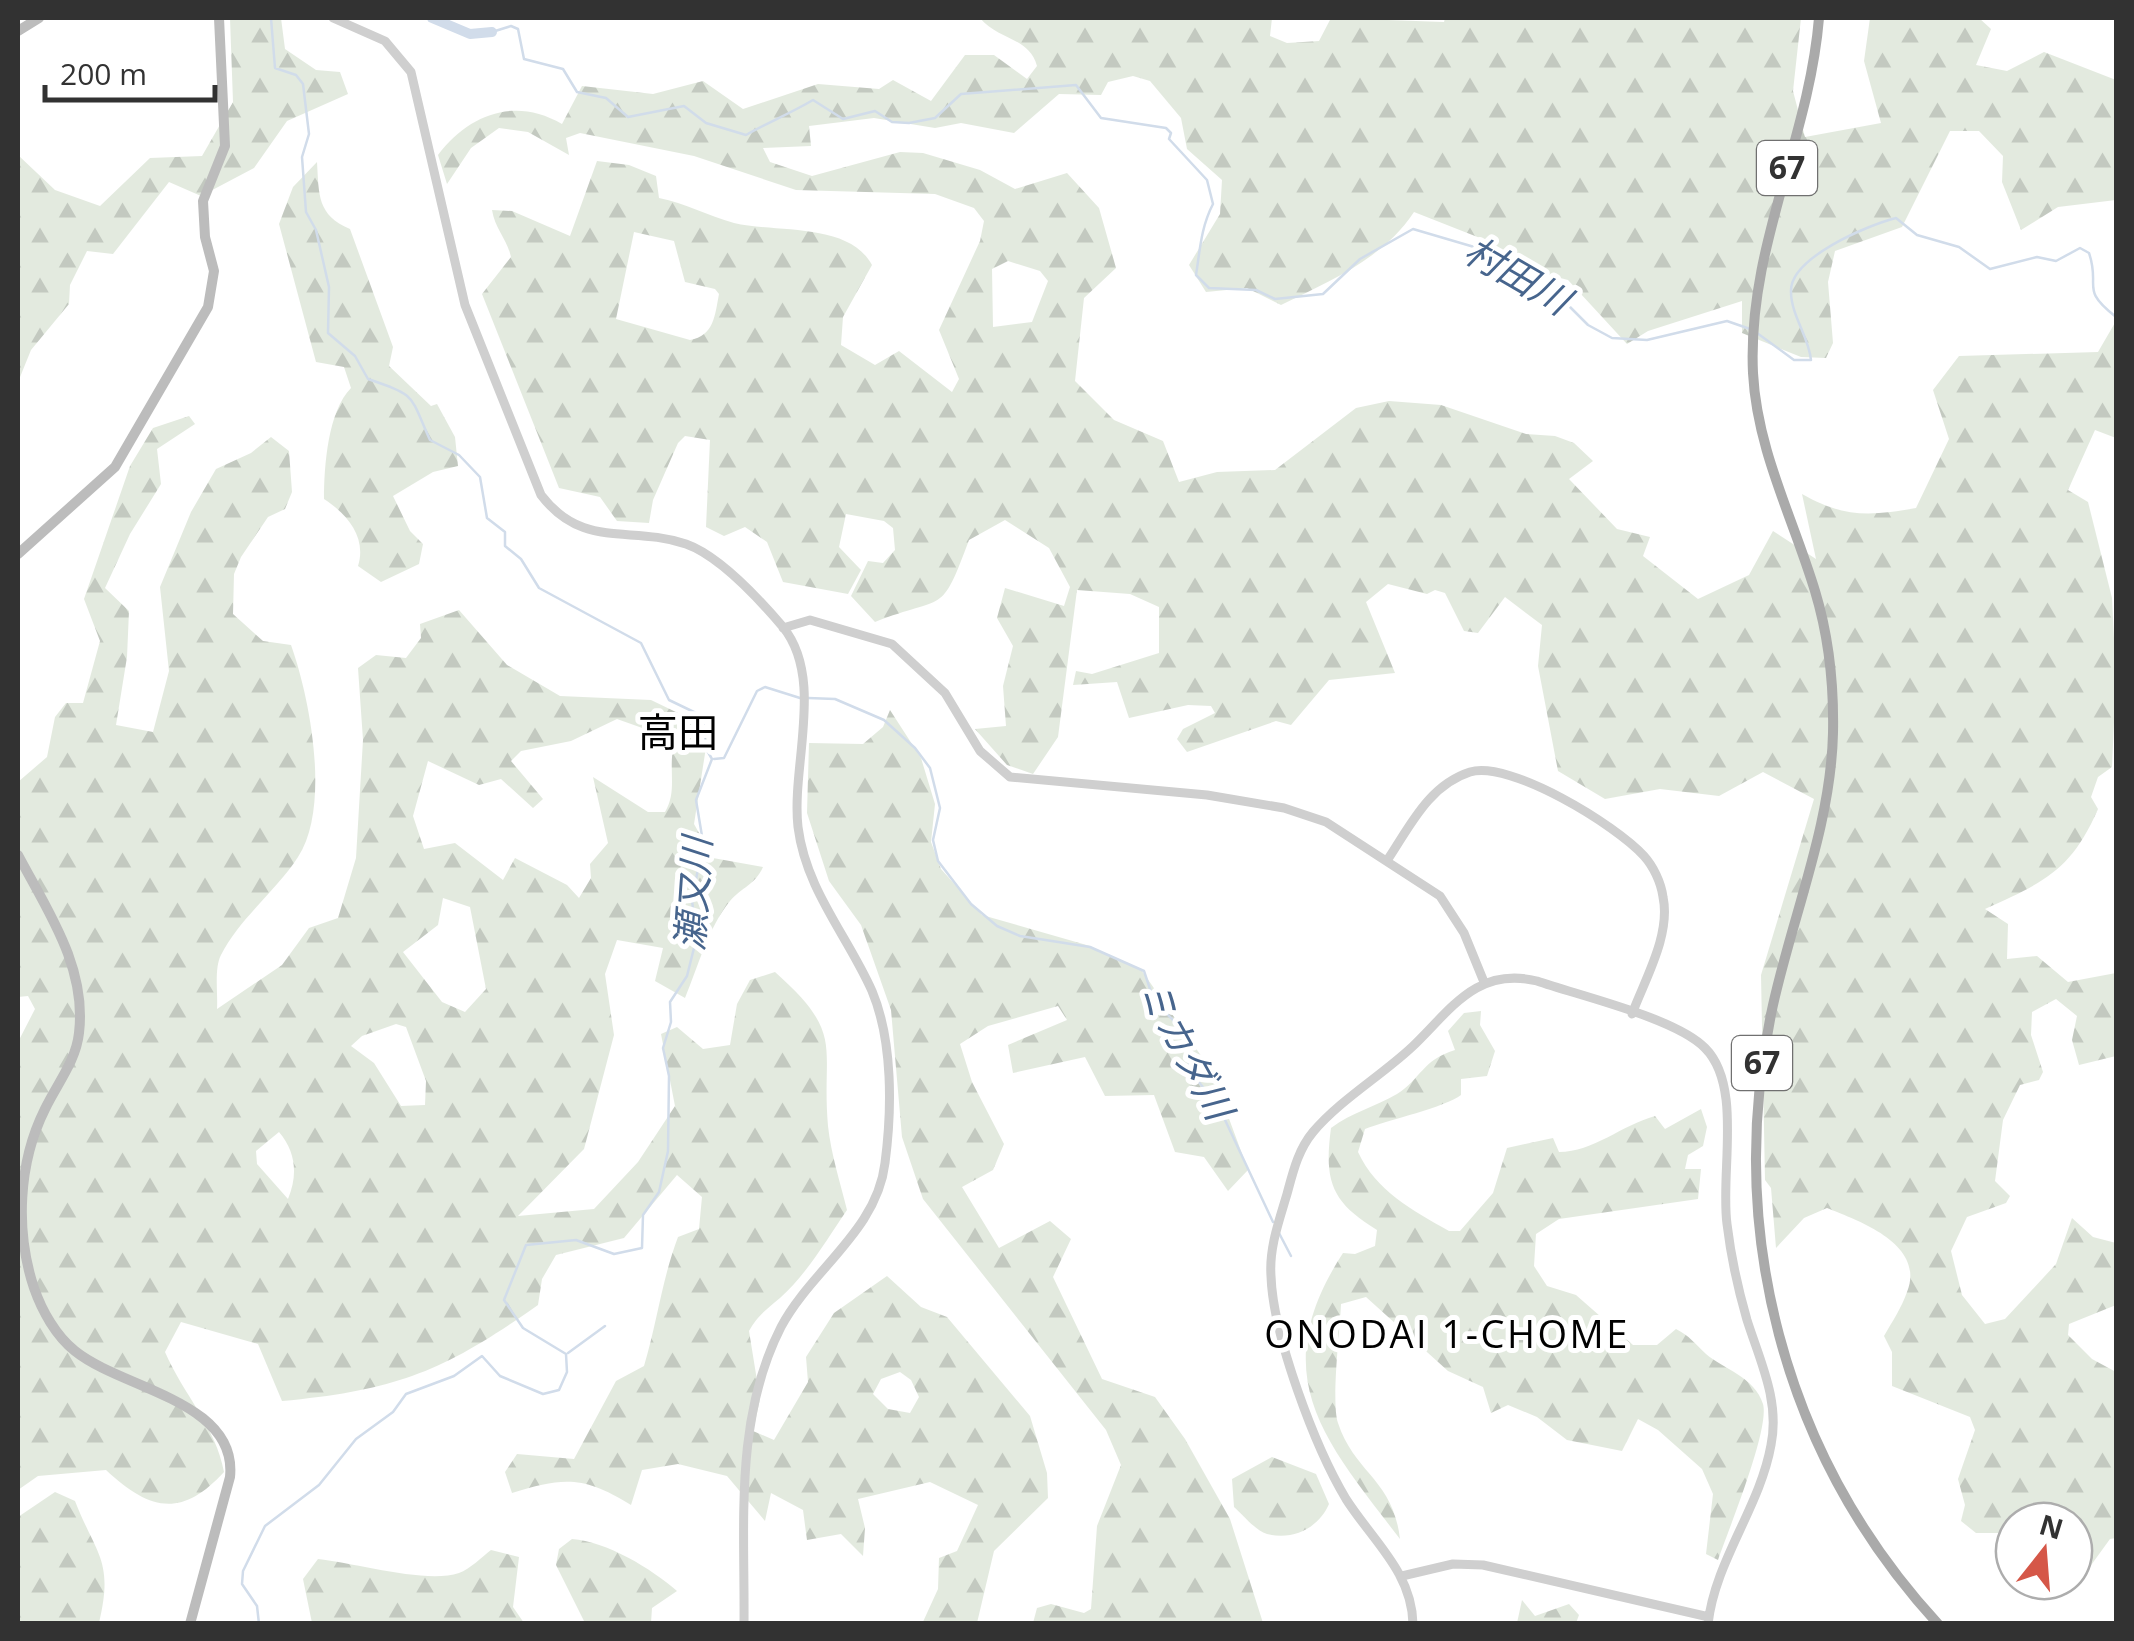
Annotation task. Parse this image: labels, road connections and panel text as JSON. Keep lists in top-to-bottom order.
{
  "streets": {
    "main road": ["67"]
  },
  "districts": ["高田", "ONODAI 1-CHOME"],
  "water": ["村田川", "瀬又川", "ミカダ川"],
  "scale_bar": "200 m",
  "north": "top"
}
